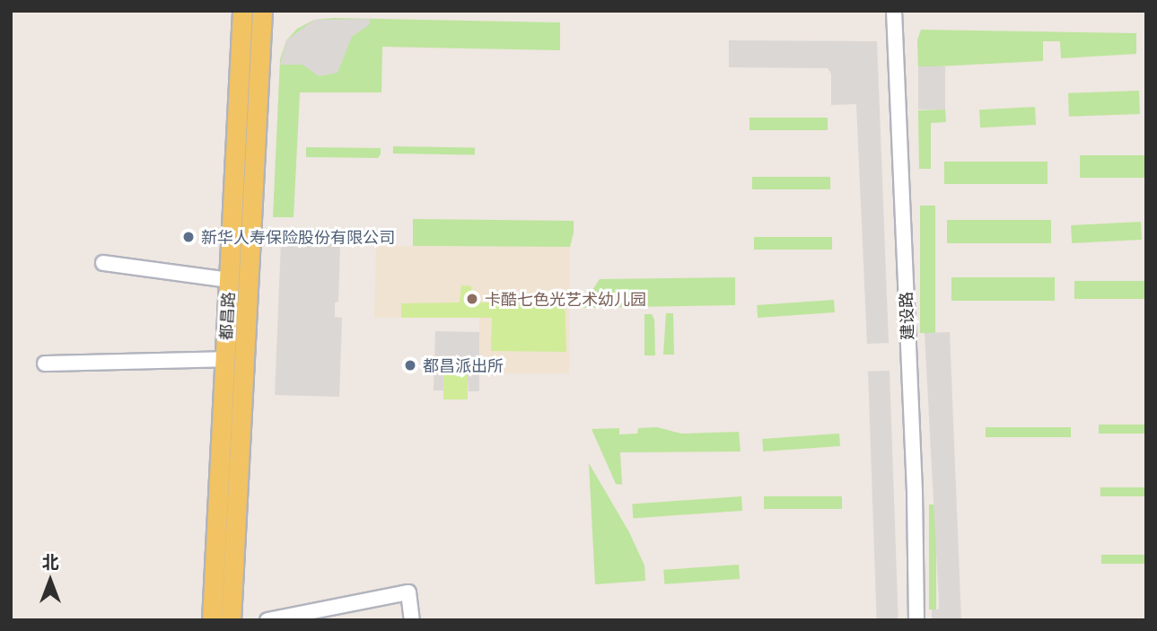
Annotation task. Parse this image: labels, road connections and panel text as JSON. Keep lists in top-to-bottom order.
{
  "streets": {
    "main road": ["都昌路"],
    "street": ["建设路"]
  },
  "places": ["新华人寿保险股份有限公司", "卡酷七色光艺术幼儿园", "都昌派出所"],
  "north": "top"
}
